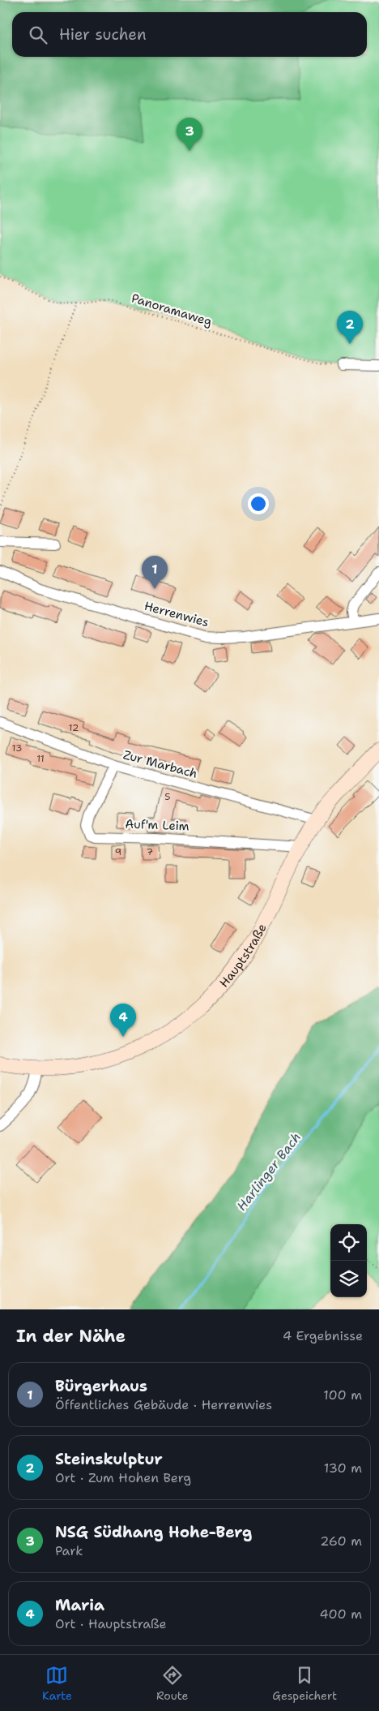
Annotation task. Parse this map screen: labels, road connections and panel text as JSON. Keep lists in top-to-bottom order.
{
  "streets": {
    "street": [
      "Herrenwies",
      "Zur Marbach",
      "Auf'm Leim",
      "Hauptstraße"
    ],
    "path": ["Panoramaweg"]
  },
  "crossings": [
    ["Zur Marbach", "Auf'm Leim"],
    ["Zur Marbach", "Hauptstraße"],
    ["Auf'm Leim", "Hauptstraße"]
  ],
  "water": ["Harlinger Bach"],
  "house_numbers": [
    "12",
    "13",
    "11",
    "5",
    "9",
    "7"
  ],
  "page": {
    "search": "Hier suchen",
    "pins": [
      "3",
      "2",
      "1",
      "4"
    ],
    "heading": ["In der Nähe", "4 Ergebnisse"],
    "list": [
      {
        "mark": "1",
        "name": "Bürgerhaus",
        "note": "Öffentliches Gebäude · Herrenwies",
        "value": "100 m"
      },
      {
        "mark": "2",
        "name": "Steinskulptur",
        "note": "Ort · Zum Hohen Berg",
        "value": "130 m"
      },
      {
        "mark": "3",
        "name": "NSG Südhang Hohe-Berg",
        "note": "Park",
        "value": "260 m"
      },
      {
        "mark": "4",
        "name": "Maria",
        "note": "Ort · Hauptstraße",
        "value": "400 m"
      }
    ],
    "nav": ["Karte", "Route", "Gespeichert"]
  }
}
